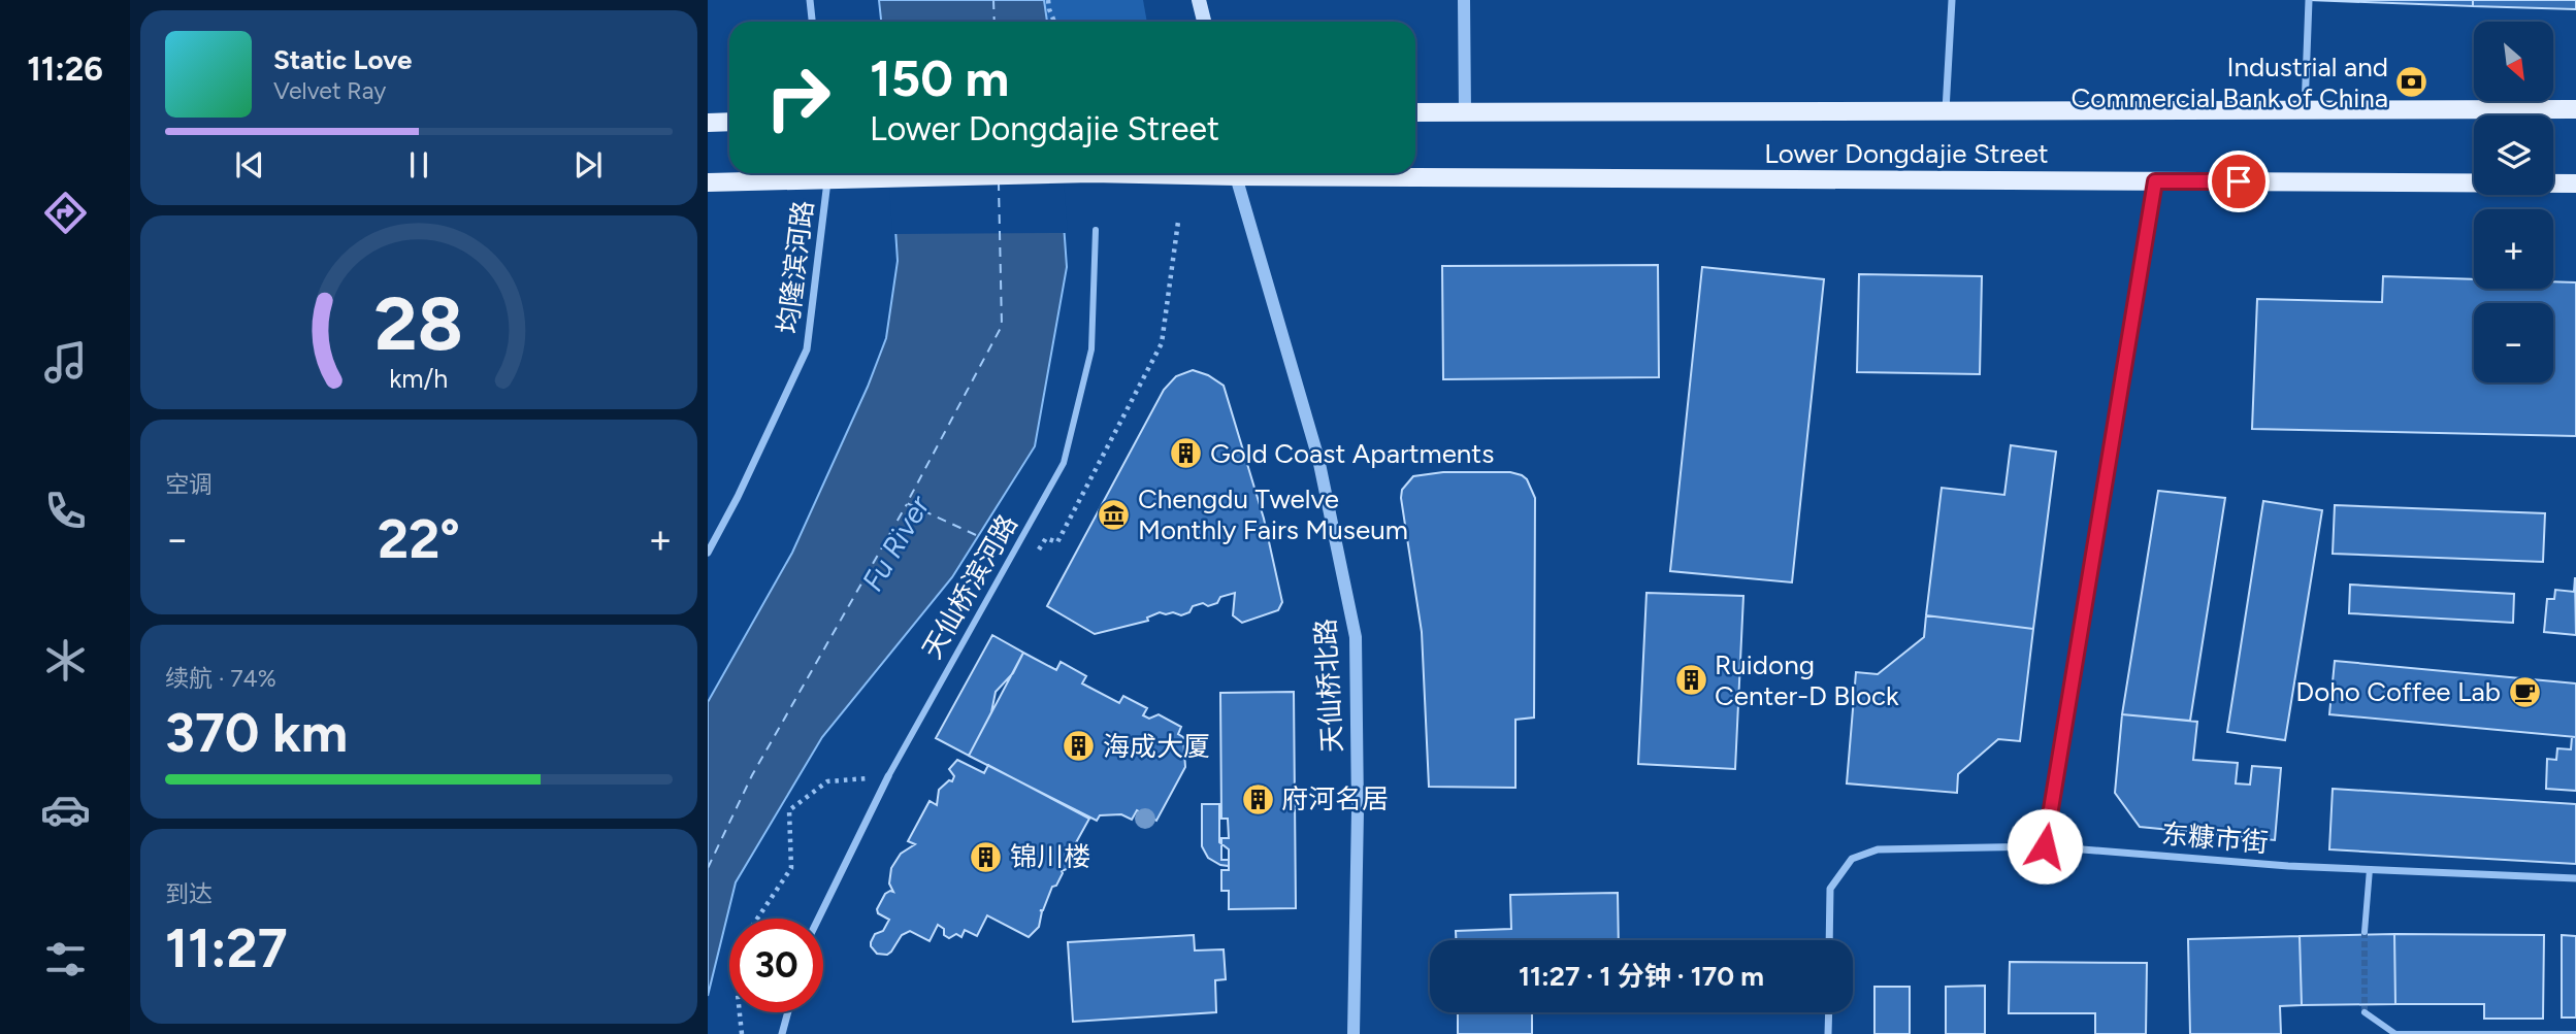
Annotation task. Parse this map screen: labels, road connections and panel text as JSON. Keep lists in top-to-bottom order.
{
  "streets": {
    "main road": ["Lower Dongdajie Street"],
    "street": [
      "均隆滨河路",
      "天仙桥滨河路",
      "天仙桥北路",
      "东糠市街"
    ]
  },
  "crossings": [
    ["Lower Dongdajie Street", "均隆滨河路"]
  ],
  "water": ["Fu River"],
  "places": {
    "bank": ["Industrial and Commercial Bank of China"],
    "building": [
      "Gold Coast Apartments",
      "Ruidong Center-D Block",
      "海成大厦",
      "府河名居",
      "锦川楼"
    ],
    "museum": ["Chengdu Twelve Monthly Fairs Museum"],
    "cafe": ["Doho Coffee Lab"]
  },
  "north": "bottom right",
  "page": {
    "tabs": "11:26",
    "map_buttons": ["+", "−"],
    "turn": ["150 m", "Lower Dongdajie Street"],
    "song": ["Static Love", "Velvet Ray"],
    "tile": [
      "空调",
      ["续航 · 74%", "370 km"],
      ["到达", "11:27"]
    ],
    "heat": ["−", "22°", "+"],
    "limit": "30",
    "trip": "11:27 · 1 分钟 · 170 m",
    "gauge": ["28", "km/h"]
  }
}
